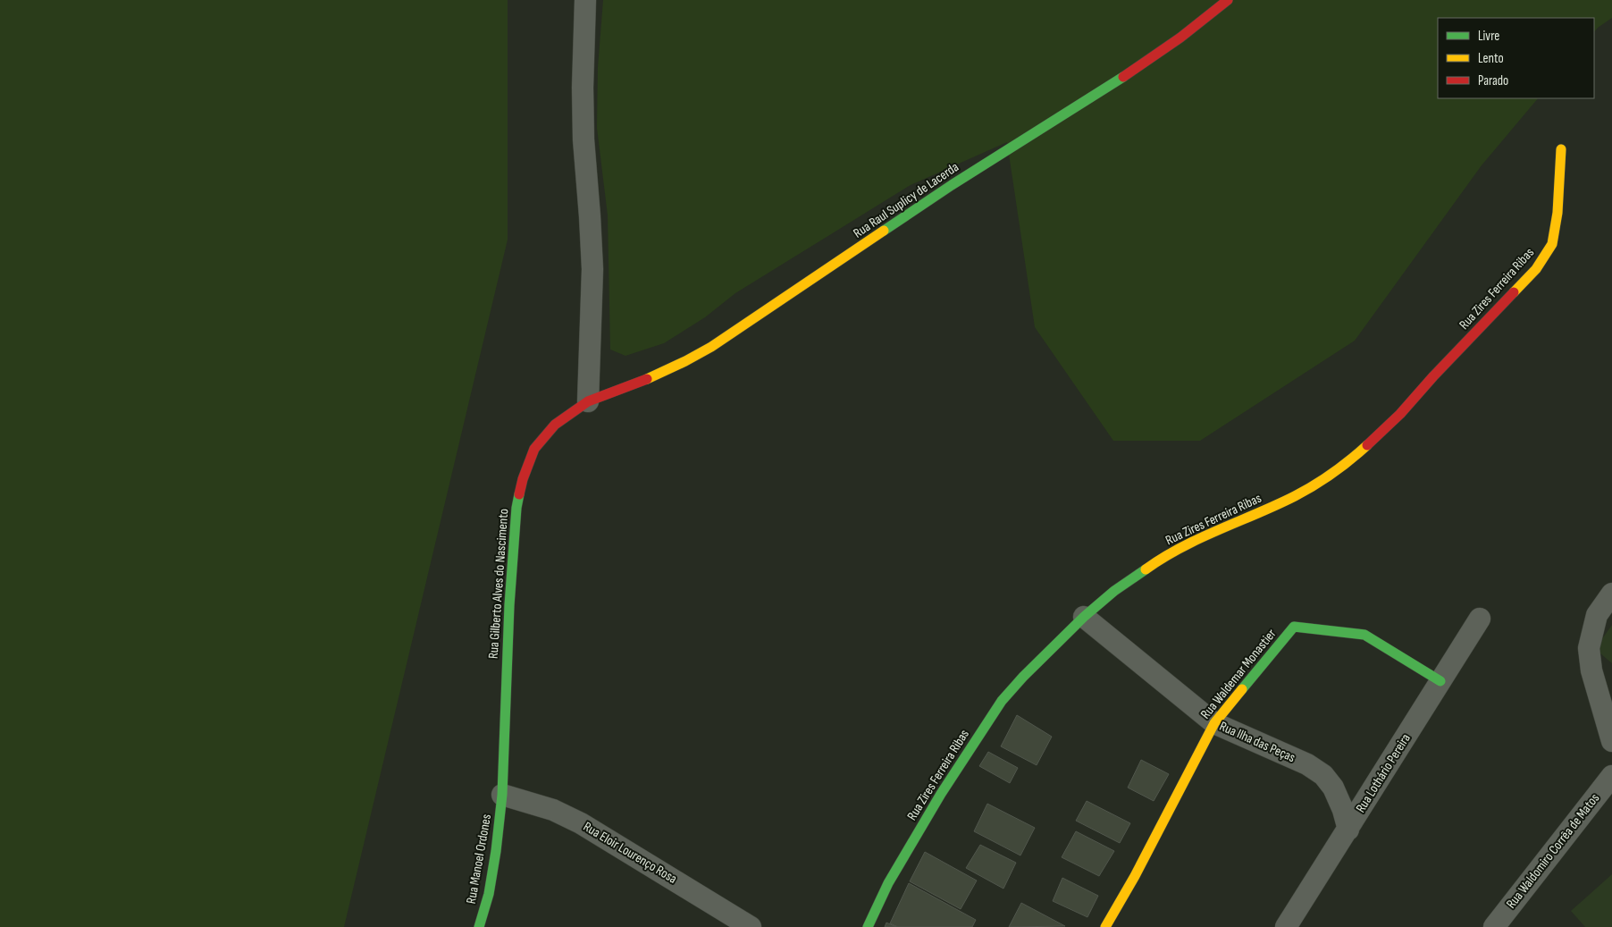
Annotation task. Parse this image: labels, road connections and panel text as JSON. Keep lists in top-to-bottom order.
{
  "streets": {
    "street": [
      "Rua Raul Suplicy de Lacerda",
      "Rua Zires Ferreira Ribas",
      "Rua Gilberto Alves do Nascimento",
      "Rua Waldemar Monastier",
      "Rua Ilha das Peças",
      "Rua Lothário Pereira",
      "Rua Waldomiro Corrêa de Matos",
      "Rua Eloir Lourenço Rosa",
      "Rua Manoel Ordones"
    ]
  },
  "crossings": [
    ["Rua Raul Suplicy de Lacerda", "Rua Gilberto Alves do Nascimento"],
    ["Rua Zires Ferreira Ribas", "Rua Ilha das Peças"],
    ["Rua Gilberto Alves do Nascimento", "Rua Eloir Lourenço Rosa"],
    ["Rua Gilberto Alves do Nascimento", "Rua Manoel Ordones"],
    ["Rua Waldemar Monastier", "Rua Ilha das Peças"],
    ["Rua Waldemar Monastier", "Rua Lothário Pereira"],
    ["Rua Ilha das Peças", "Rua Lothário Pereira"],
    ["Rua Eloir Lourenço Rosa", "Rua Manoel Ordones"]
  ],
  "legend": ["Livre", "Lento", "Parado"]
}
